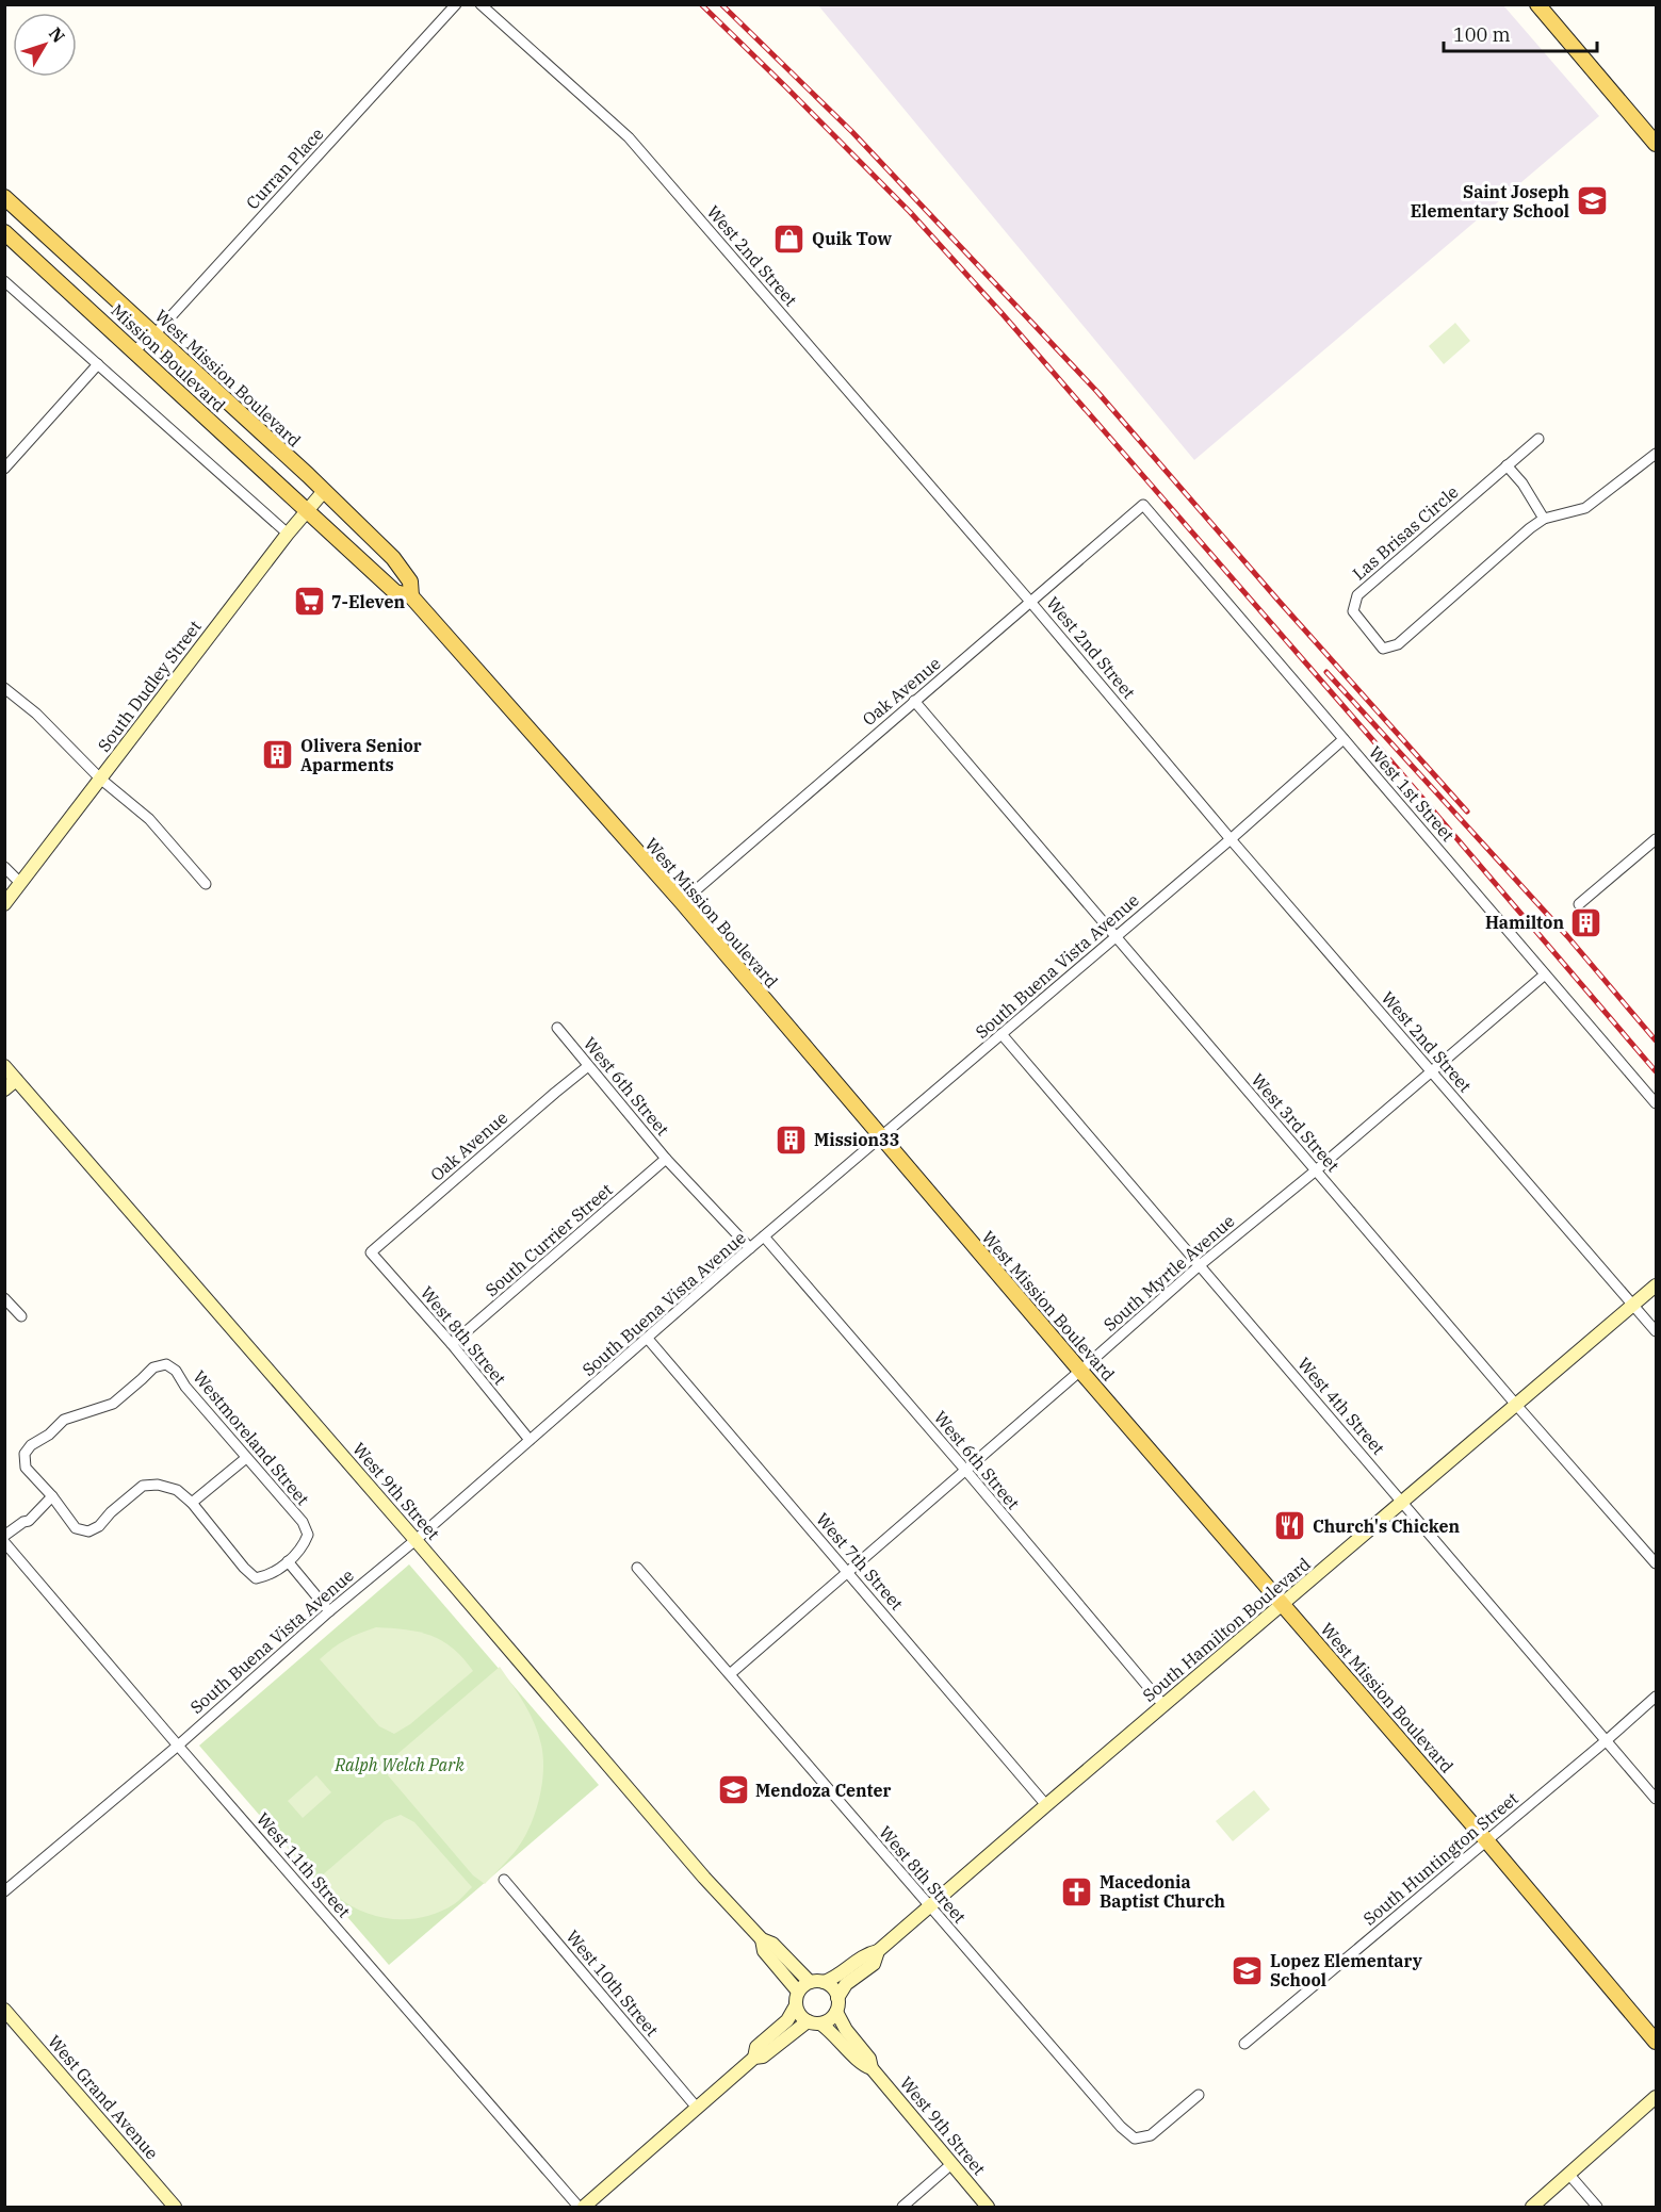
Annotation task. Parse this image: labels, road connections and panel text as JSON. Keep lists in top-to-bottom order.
{
  "streets": {
    "main road": ["Mission Boulevard", "West Mission Boulevard"],
    "street": [
      "Curran Place",
      "West 2nd Street",
      "Las Brisas Circle",
      "South Dudley Street",
      "Oak Avenue",
      "West 1st Street",
      "South Buena Vista Avenue",
      "West 6th Street",
      "West 3rd Street",
      "South Currier Street",
      "South Myrtle Avenue",
      "West 8th Street",
      "West 4th Street",
      "Westmoreland Street",
      "West 9th Street",
      "West 7th Street",
      "South Hamilton Boulevard",
      "South Huntington Street",
      "West 11th Street",
      "West 10th Street",
      "West Grand Avenue"
    ]
  },
  "crossings": [
    ["Curran Place", "Mission Boulevard"],
    ["Curran Place", "West Mission Boulevard"],
    ["West 2nd Street", "Oak Avenue"],
    ["West 2nd Street", "South Buena Vista Avenue"],
    ["West 2nd Street", "South Myrtle Avenue"],
    ["West 2nd Street", "South Hamilton Boulevard"],
    ["Mission Boulevard", "West Mission Boulevard"],
    ["Mission Boulevard", "South Dudley Street"],
    ["West Mission Boulevard", "South Dudley Street"],
    ["West Mission Boulevard", "Oak Avenue"],
    ["West Mission Boulevard", "South Buena Vista Avenue"],
    ["West Mission Boulevard", "South Myrtle Avenue"],
    ["West Mission Boulevard", "South Hamilton Boulevard"],
    ["West Mission Boulevard", "South Huntington Street"],
    ["Oak Avenue", "West 1st Street"],
    ["Oak Avenue", "West 6th Street"],
    ["Oak Avenue", "West 3rd Street"],
    ["Oak Avenue", "West 8th Street"],
    ["West 1st Street", "South Buena Vista Avenue"],
    ["West 1st Street", "South Myrtle Avenue"],
    ["South Buena Vista Avenue", "West 6th Street"],
    ["South Buena Vista Avenue", "West 3rd Street"],
    ["South Buena Vista Avenue", "West 8th Street"],
    ["South Buena Vista Avenue", "West 4th Street"],
    ["South Buena Vista Avenue", "West 9th Street"],
    ["South Buena Vista Avenue", "West 7th Street"],
    ["South Buena Vista Avenue", "West 11th Street"],
    ["West 6th Street", "South Currier Street"],
    ["West 6th Street", "South Myrtle Avenue"],
    ["West 6th Street", "South Hamilton Boulevard"],
    ["West 3rd Street", "South Myrtle Avenue"],
    ["West 3rd Street", "South Hamilton Boulevard"],
    ["South Currier Street", "West 8th Street"],
    ["South Myrtle Avenue", "West 8th Street"],
    ["South Myrtle Avenue", "West 4th Street"],
    ["South Myrtle Avenue", "West 7th Street"],
    ["West 8th Street", "South Hamilton Boulevard"],
    ["West 4th Street", "South Hamilton Boulevard"],
    ["West 4th Street", "South Huntington Street"],
    ["West 9th Street", "South Hamilton Boulevard"],
    ["West 7th Street", "South Hamilton Boulevard"]
  ],
  "parks": ["Ralph Welch Park"],
  "places": {
    "school or university": ["Saint Joseph Elementary School", "Mendoza Center", "Lopez Elementary School"],
    "shop": ["Quik Tow"],
    "supermarket": ["7-Eleven"],
    "building": ["Olivera Senior Aparments", "Hamilton", "Mission33"],
    "restaurant": ["Church's Chicken"],
    "church": ["Macedonia Baptist Church"]
  },
  "scale_bar": "100 m",
  "north": "top right"
}
